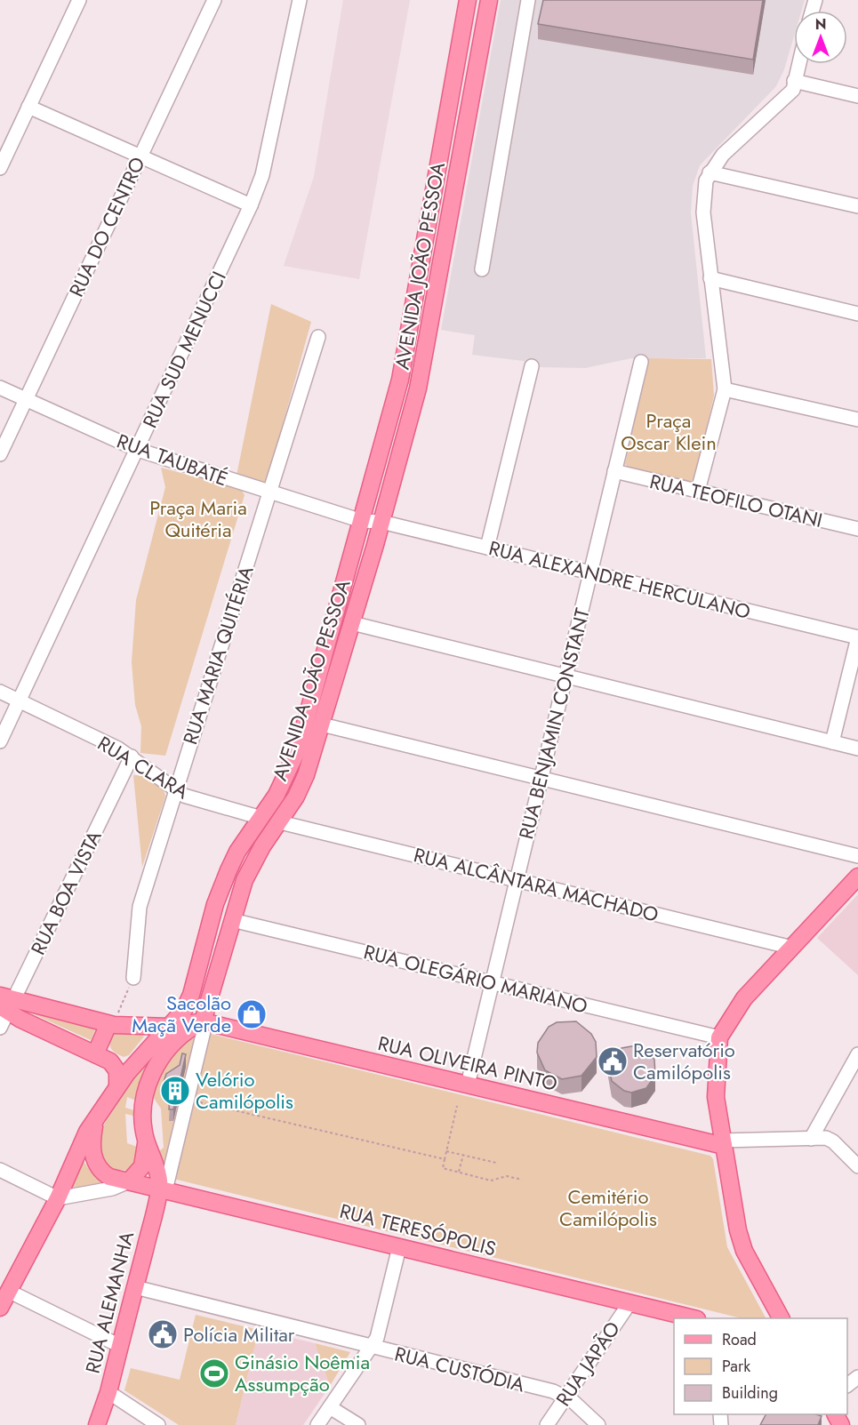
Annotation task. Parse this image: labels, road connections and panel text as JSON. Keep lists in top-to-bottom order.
{
  "streets": {
    "main road": [
      "AVENIDA JOÃO PESSOA",
      "RUA OLIVEIRA PINTO",
      "RUA TERESÓPOLIS",
      "RUA ALEMANHA"
    ],
    "street": [
      "RUA DO CENTRO",
      "RUA SUD MENUCCI",
      "RUA TAUBATÉ",
      "RUA TEOFILO OTANI",
      "RUA ALEXANDRE HERCULANO",
      "RUA MARIA QUITÉRIA",
      "RUA BENJAMIN CONSTANT",
      "RUA CLARA",
      "RUA ALCÂNTARA MACHADO",
      "RUA BOA VISTA",
      "RUA OLEGÁRIO MARIANO",
      "RUA JAPÃO",
      "RUA CUSTÓDIA"
    ]
  },
  "crossings": [
    ["RUA DO CENTRO", "RUA TAUBATÉ"],
    ["AVENIDA JOÃO PESSOA", "RUA TAUBATÉ"],
    ["AVENIDA JOÃO PESSOA", "RUA ALEXANDRE HERCULANO"],
    ["AVENIDA JOÃO PESSOA", "RUA CLARA"],
    ["AVENIDA JOÃO PESSOA", "RUA ALCÂNTARA MACHADO"],
    ["AVENIDA JOÃO PESSOA", "RUA OLEGÁRIO MARIANO"],
    ["AVENIDA JOÃO PESSOA", "RUA OLIVEIRA PINTO"],
    ["AVENIDA JOÃO PESSOA", "RUA TERESÓPOLIS"],
    ["RUA SUD MENUCCI", "RUA TAUBATÉ"],
    ["RUA SUD MENUCCI", "RUA CLARA"],
    ["RUA TAUBATÉ", "RUA ALEXANDRE HERCULANO"],
    ["RUA TAUBATÉ", "RUA MARIA QUITÉRIA"],
    ["RUA TEOFILO OTANI", "RUA BENJAMIN CONSTANT"],
    ["RUA ALEXANDRE HERCULANO", "RUA BENJAMIN CONSTANT"],
    ["RUA MARIA QUITÉRIA", "RUA CLARA"],
    ["RUA BENJAMIN CONSTANT", "RUA ALCÂNTARA MACHADO"],
    ["RUA BENJAMIN CONSTANT", "RUA OLEGÁRIO MARIANO"],
    ["RUA BENJAMIN CONSTANT", "RUA OLIVEIRA PINTO"],
    ["RUA CLARA", "RUA BOA VISTA"],
    ["RUA TERESÓPOLIS", "RUA ALEMANHA"],
    ["RUA TERESÓPOLIS", "RUA JAPÃO"],
    ["RUA ALEMANHA", "RUA CUSTÓDIA"],
    ["RUA JAPÃO", "RUA CUSTÓDIA"]
  ],
  "parks": ["Praça Oscar Klein", "Praça Maria Quitéria", "Cemitério Camilópolis"],
  "places": {
    "shop": ["Sacolão Maçã Verde"],
    "public building": ["Reservatório Camilópolis", "Polícia Militar"],
    "building": ["Velório Camilópolis"],
    "sports": ["Ginásio Noêmia Assumpção"]
  },
  "legend": ["Road", "Park", "Building"],
  "north": "top"
}
